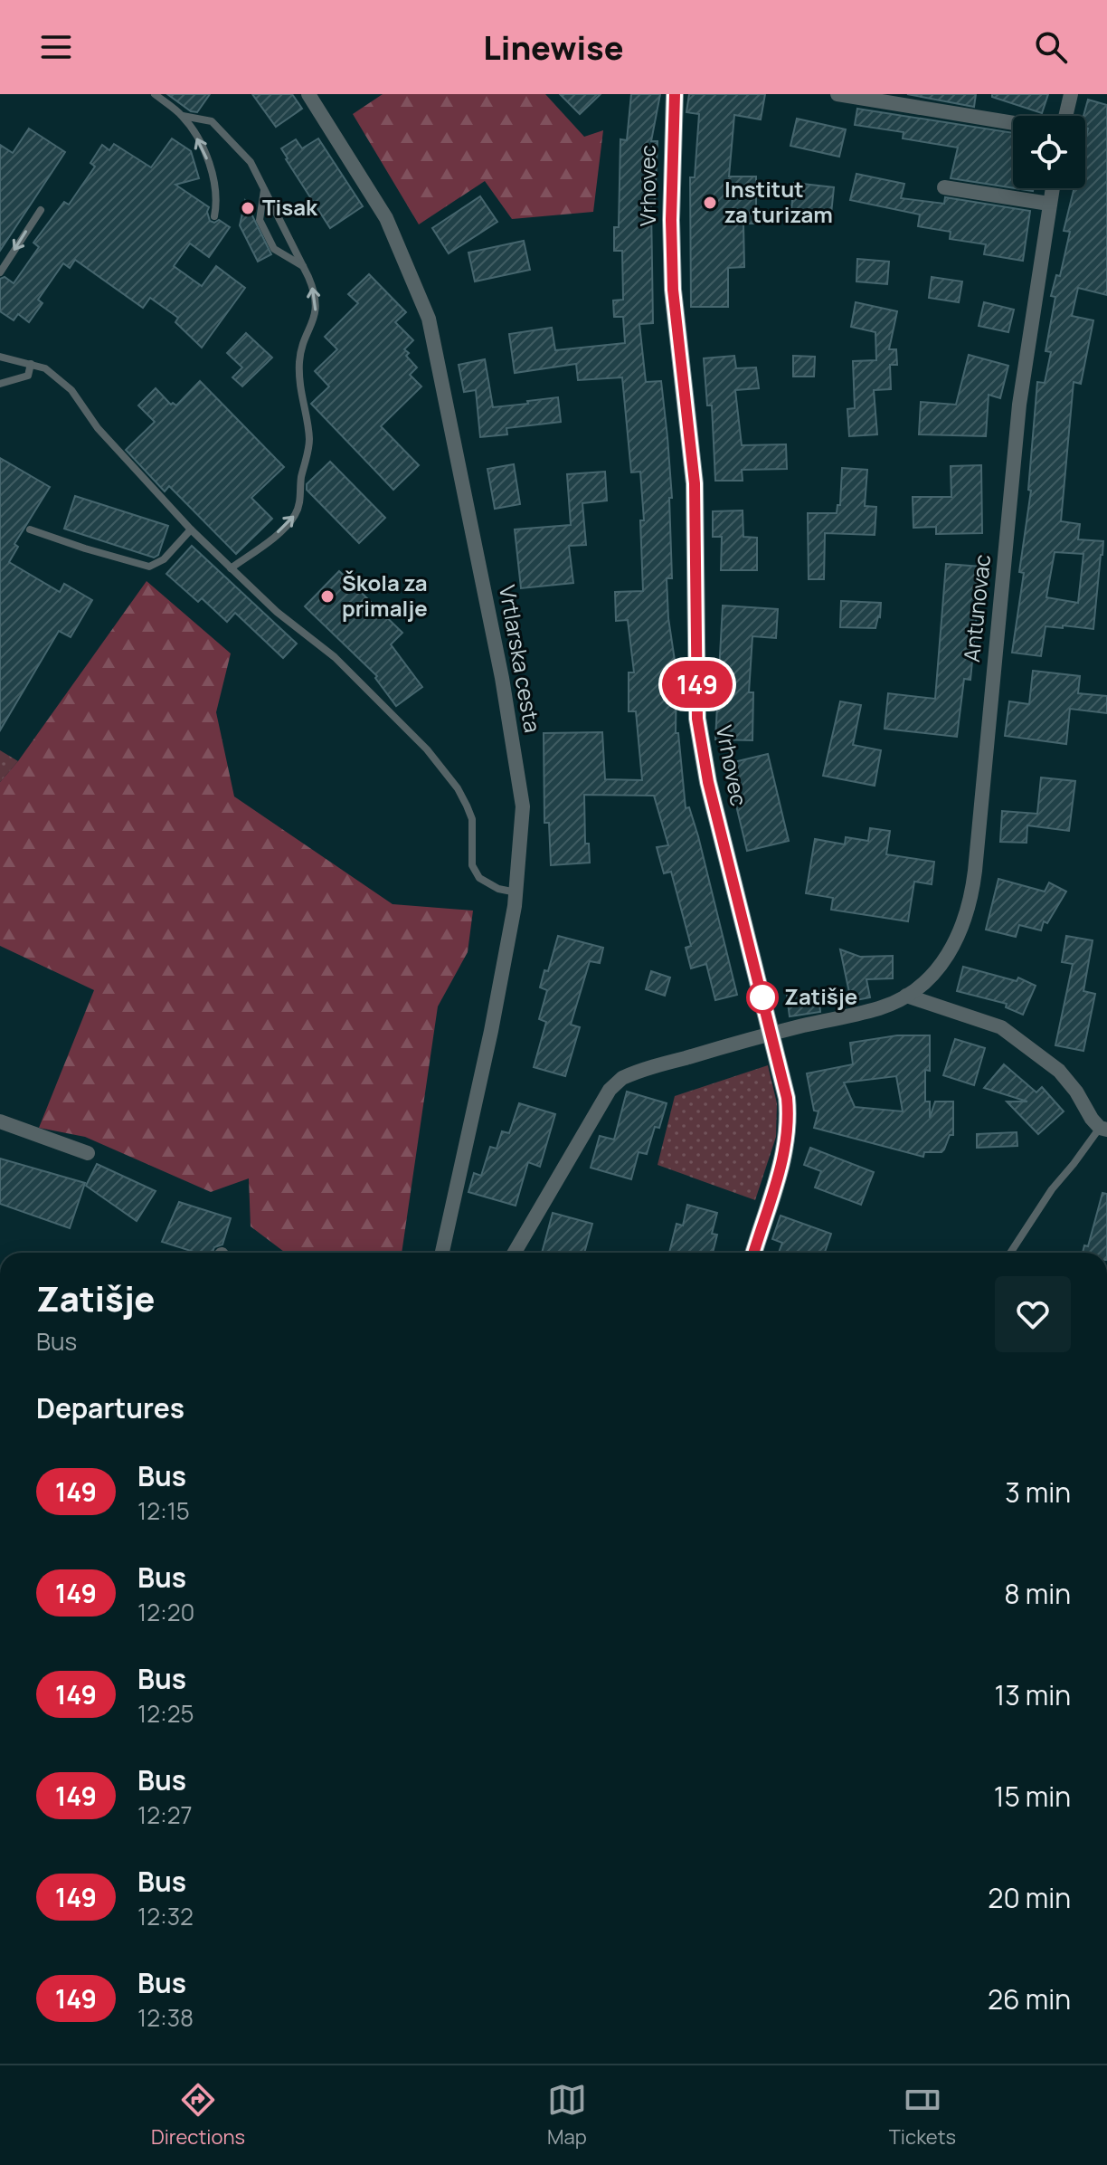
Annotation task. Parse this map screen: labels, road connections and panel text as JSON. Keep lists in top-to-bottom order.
{
  "streets": {
    "street": ["Vrhovec", "Antunovac", "Vrtlarska cesta"]
  },
  "places": [
    "Institut za turizam",
    "Tisak",
    "Škola za primalje",
    "Zatišje"
  ],
  "lines": ["bus line 149"],
  "page": {
    "header": "Linewise",
    "on_map": "149",
    "heading": [
      ["Zatišje", "Bus"],
      "Departures"
    ],
    "list": [
      {
        "mark": "149",
        "name": "Bus",
        "note": "12:15",
        "value": "3 min"
      },
      {
        "mark": "149",
        "name": "Bus",
        "note": "12:20",
        "value": "8 min"
      },
      {
        "mark": "149",
        "name": "Bus",
        "note": "12:25",
        "value": "13 min"
      },
      {
        "mark": "149",
        "name": "Bus",
        "note": "12:27",
        "value": "15 min"
      },
      {
        "mark": "149",
        "name": "Bus",
        "note": "12:32",
        "value": "20 min"
      },
      {
        "mark": "149",
        "name": "Bus",
        "note": "12:38",
        "value": "26 min"
      }
    ],
    "tabs": ["Directions", "Map", "Tickets"]
  }
}
